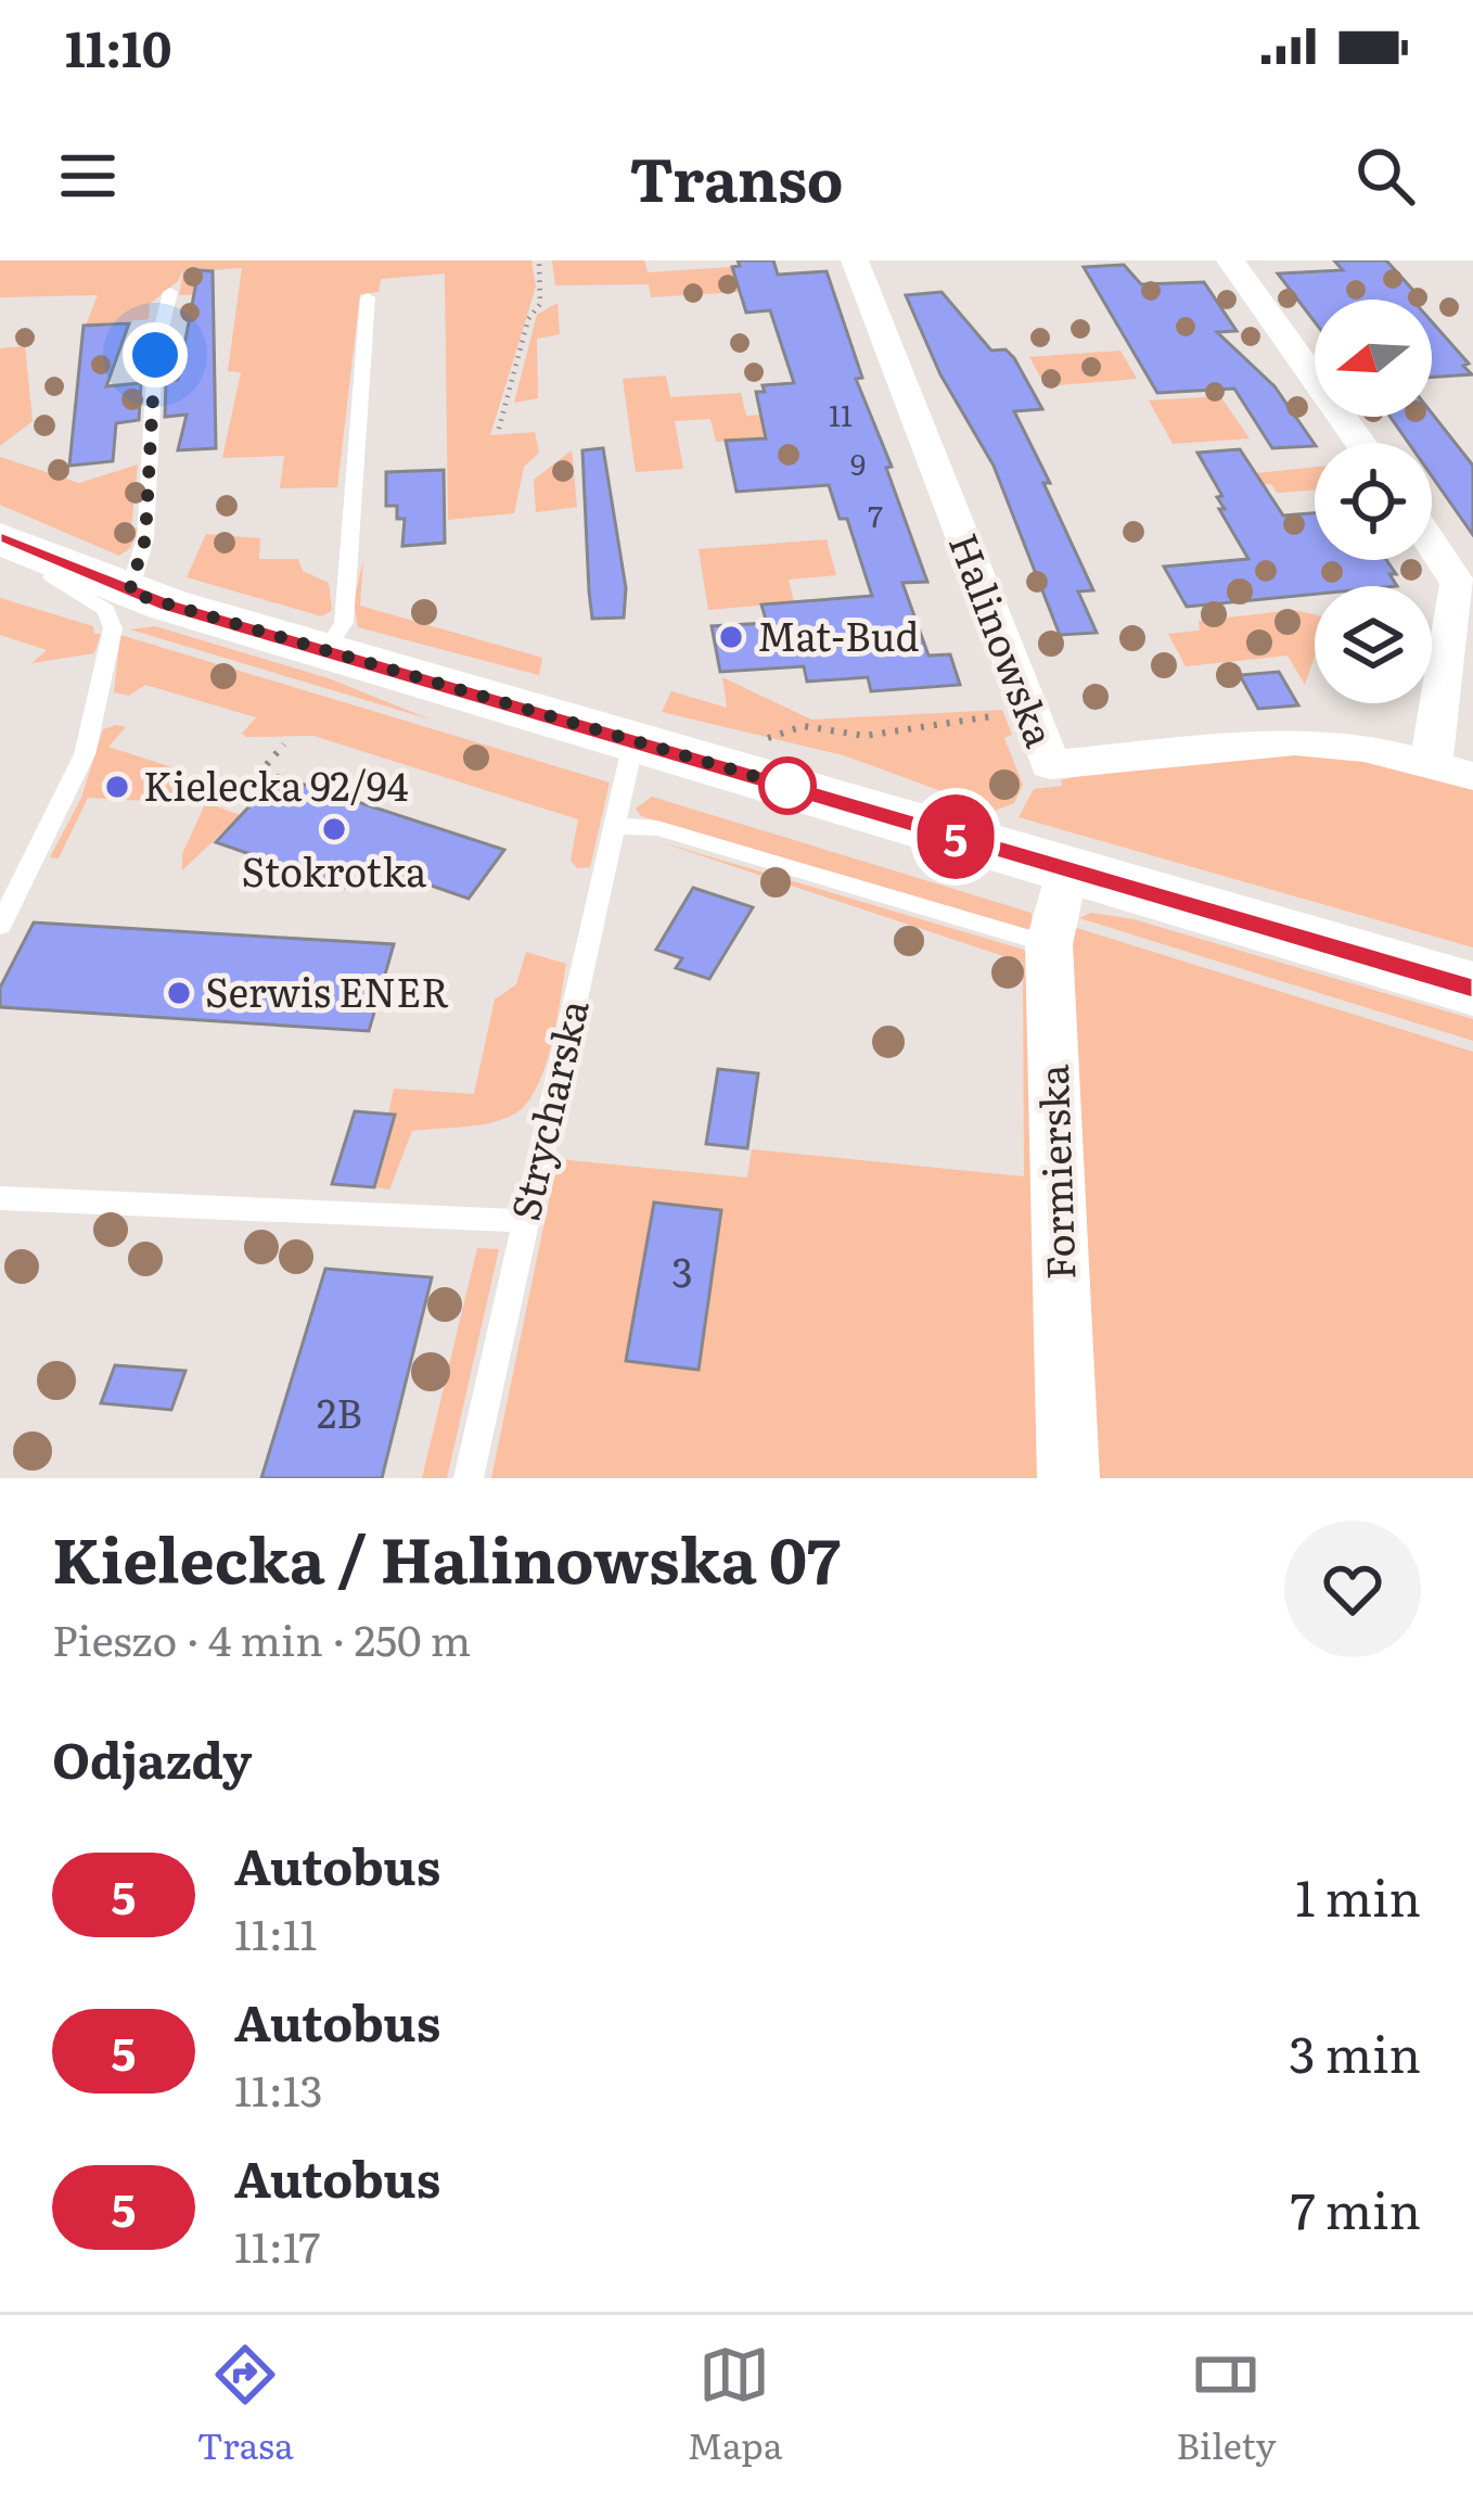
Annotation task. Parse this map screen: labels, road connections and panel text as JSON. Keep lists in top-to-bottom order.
{
  "streets": {
    "street": ["Halinowska", "Formierska"],
    "lane": ["Strycharska"]
  },
  "places": [
    "Mat-Bud",
    "Kielecka 92/94",
    "Stokrotka",
    "Serwis ENER"
  ],
  "lines": ["bus line 5"],
  "house_numbers": [
    "11",
    "9",
    "7",
    "3",
    "2B"
  ],
  "north": "left",
  "page": {
    "status": "11:10",
    "header": "Transo",
    "on_map": "5",
    "heading": [
      ["Kielecka / Halinowska 07", "Pieszo · 4 min · 250 m"],
      "Odjazdy"
    ],
    "list": [
      {
        "mark": "5",
        "name": "Autobus",
        "note": "11:11",
        "value": "1 min"
      },
      {
        "mark": "5",
        "name": "Autobus",
        "note": "11:13",
        "value": "3 min"
      },
      {
        "mark": "5",
        "name": "Autobus",
        "note": "11:17",
        "value": "7 min"
      }
    ],
    "tabs": ["Trasa", "Mapa", "Bilety"]
  }
}
